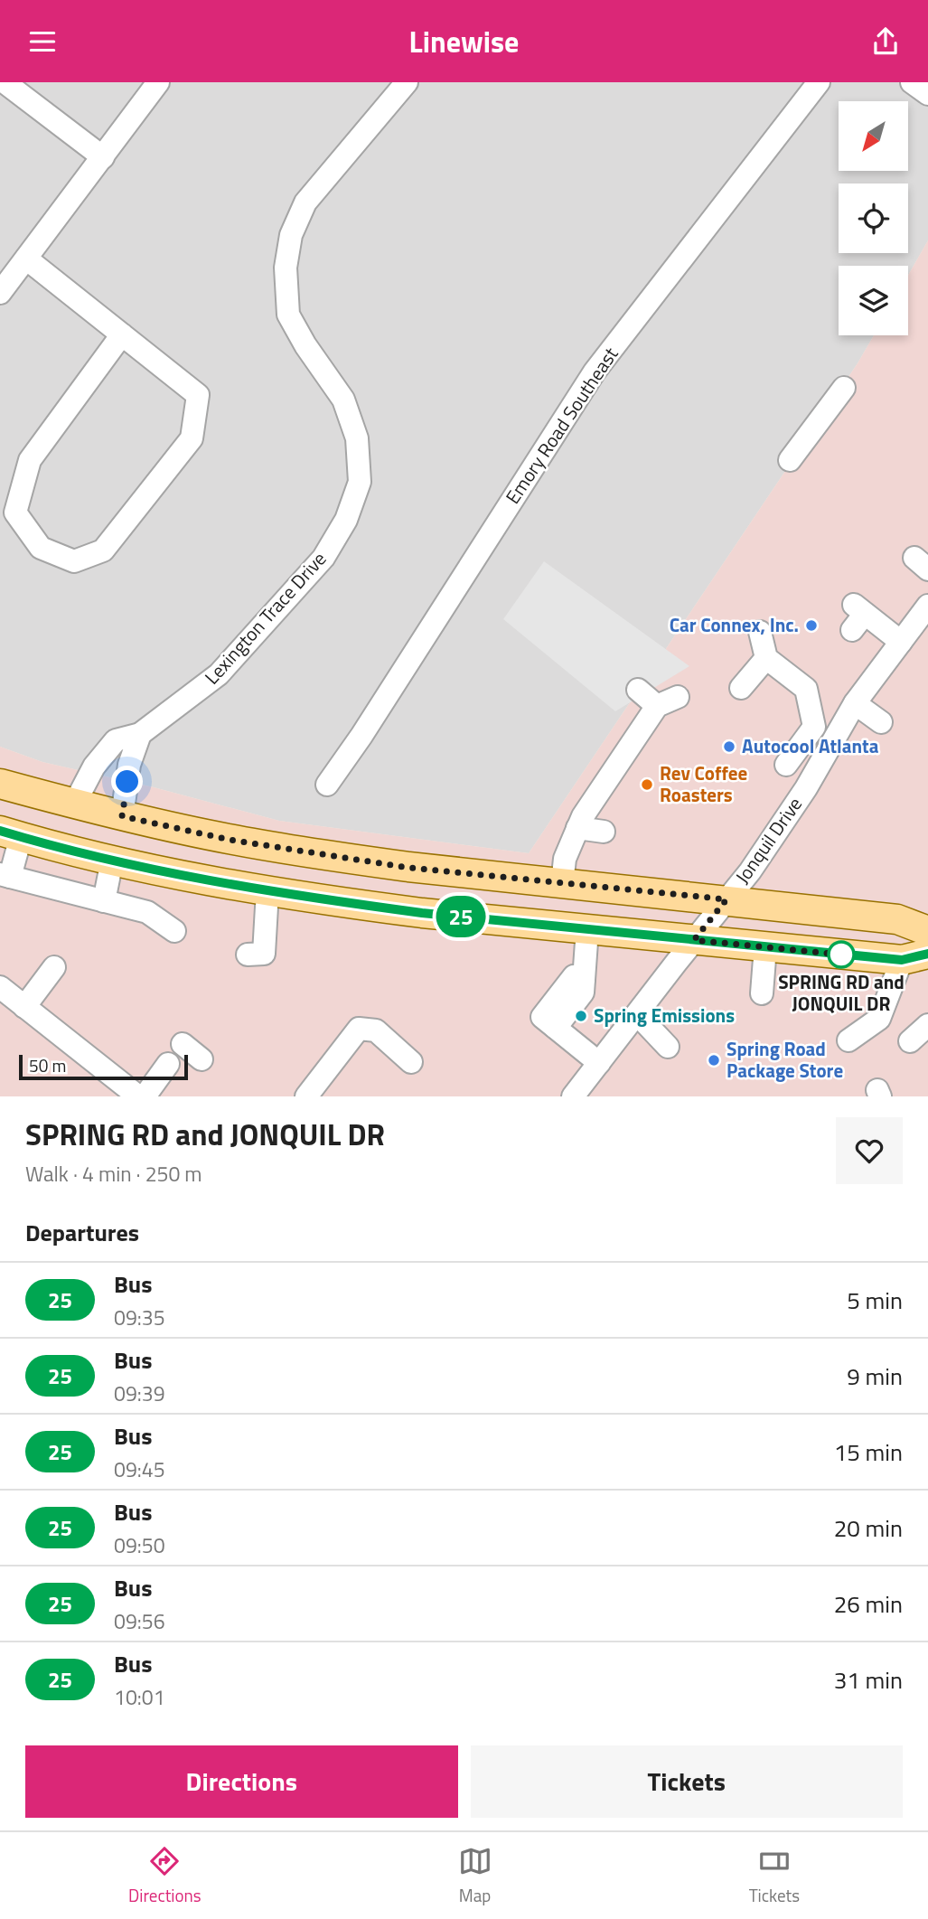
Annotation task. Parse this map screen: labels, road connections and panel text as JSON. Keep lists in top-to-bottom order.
{
  "streets": {
    "street": ["Emory Road Southeast", "Lexington Trace Drive", "Jonquil Drive"]
  },
  "places": [
    "Car Connex, Inc.",
    "Autocool Atlanta",
    "Rev Coffee Roasters",
    "SPRING RD and JONQUIL DR",
    "Spring Emissions",
    "Spring Road Package Store"
  ],
  "lines": ["bus line 25"],
  "scale_bar": "50 m",
  "north": "bottom left",
  "page": {
    "header": "Linewise",
    "on_map": "25",
    "scale": "50 m",
    "heading": [
      ["SPRING RD and JONQUIL DR", "Walk · 4 min · 250 m"],
      "Departures"
    ],
    "list": [
      {
        "mark": "25",
        "name": "Bus",
        "note": "09:35",
        "value": "5 min"
      },
      {
        "mark": "25",
        "name": "Bus",
        "note": "09:39",
        "value": "9 min"
      },
      {
        "mark": "25",
        "name": "Bus",
        "note": "09:45",
        "value": "15 min"
      },
      {
        "mark": "25",
        "name": "Bus",
        "note": "09:50",
        "value": "20 min"
      },
      {
        "mark": "25",
        "name": "Bus",
        "note": "09:56",
        "value": "26 min"
      },
      {
        "mark": "25",
        "name": "Bus",
        "note": "10:01",
        "value": "31 min"
      }
    ],
    "buttons": ["Directions", "Tickets"],
    "tabs": ["Directions", "Map", "Tickets"]
  }
}
